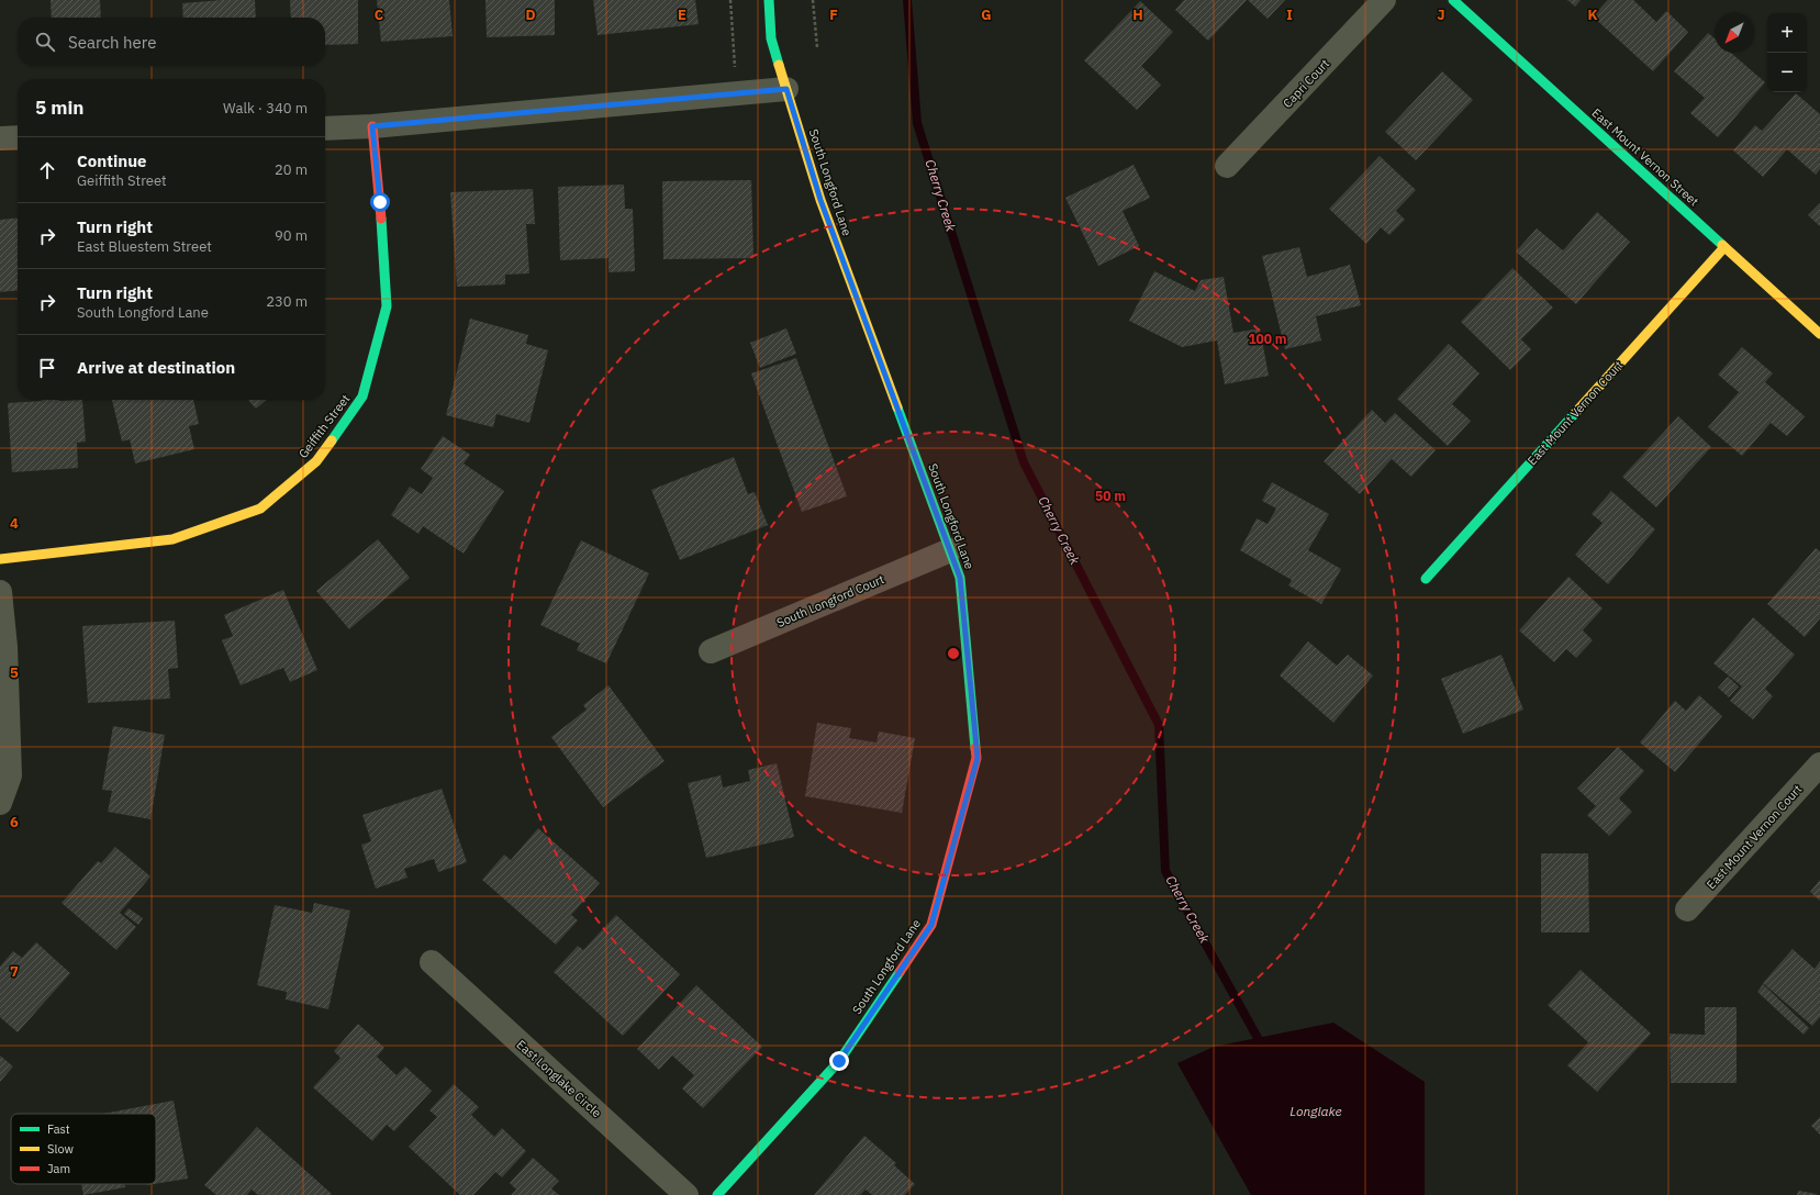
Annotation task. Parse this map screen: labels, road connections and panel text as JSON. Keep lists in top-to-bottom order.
{
  "streets": {
    "street": [
      "Capri Court",
      "East Mount Vernon Street",
      "South Longford Lane",
      "East Mount Vernon Court",
      "Geiffith Street",
      "South Longford Court",
      "East Longlake Circle"
    ]
  },
  "crossings": [
    ["East Mount Vernon Street", "East Mount Vernon Court"],
    ["South Longford Lane", "South Longford Court"]
  ],
  "water": ["Cherry Creek", "Longlake"],
  "legend": ["Fast", "Slow", "Jam"],
  "north": "bottom left",
  "page": {
    "map_buttons": ["+", "−"],
    "search": "Search here",
    "heading": ["5 min", "Walk · 340 m"],
    "list": [
      ["Continue", "Geiffith Street", "20 m"],
      ["Turn right", "East Bluestem Street", "90 m"],
      ["Turn right", "South Longford Lane", "230 m"],
      "Arrive at destination"
    ]
  },
  "grid": {
    "columns": [
      "C",
      "D",
      "E",
      "F",
      "G",
      "H",
      "I",
      "J",
      "K"
    ],
    "rows": [
      "4",
      "5",
      "6",
      "7"
    ]
  },
  "rings": ["100 m", "50 m"]
}
